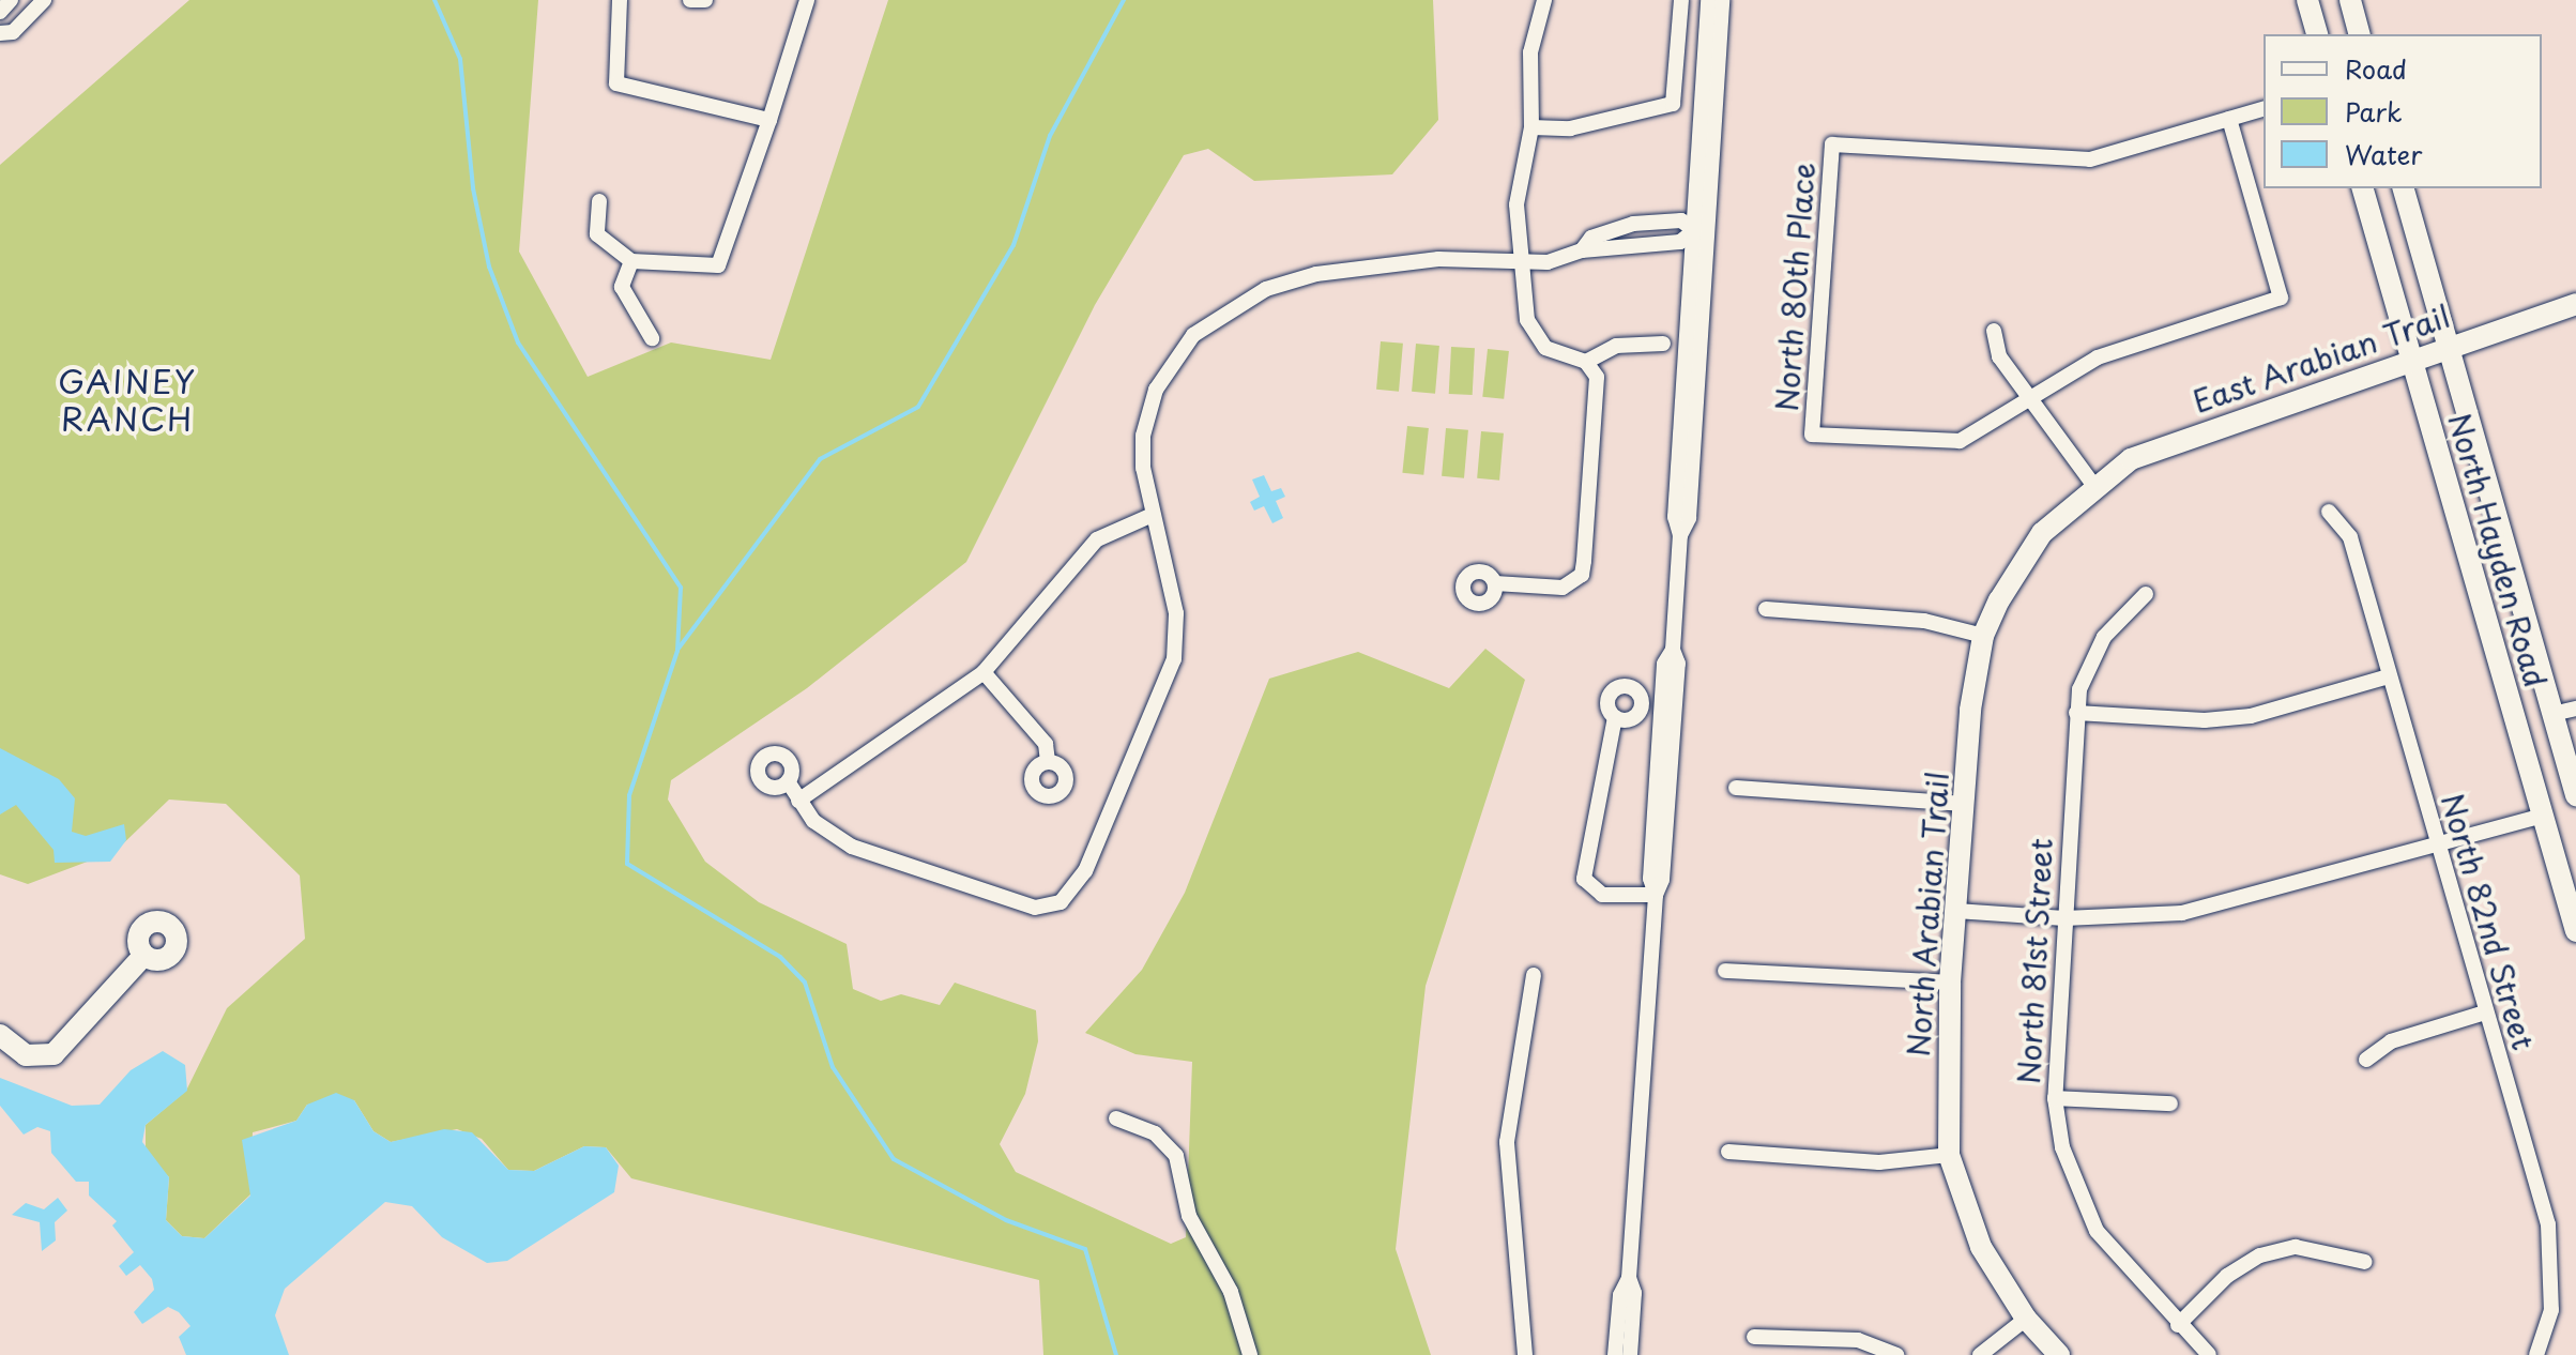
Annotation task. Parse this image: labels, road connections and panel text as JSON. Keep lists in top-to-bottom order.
{
  "streets": {
    "street": [
      "North 80th Place",
      "East Arabian Trail",
      "North Hayden Road",
      "North Arabian Trail",
      "North 82nd Street",
      "North 81st Street"
    ]
  },
  "crossings": [
    ["East Arabian Trail", "North Hayden Road"],
    ["East Arabian Trail", "North Arabian Trail"]
  ],
  "districts": ["GAINEY RANCH"],
  "legend": ["Road", "Park", "Water"]
}
